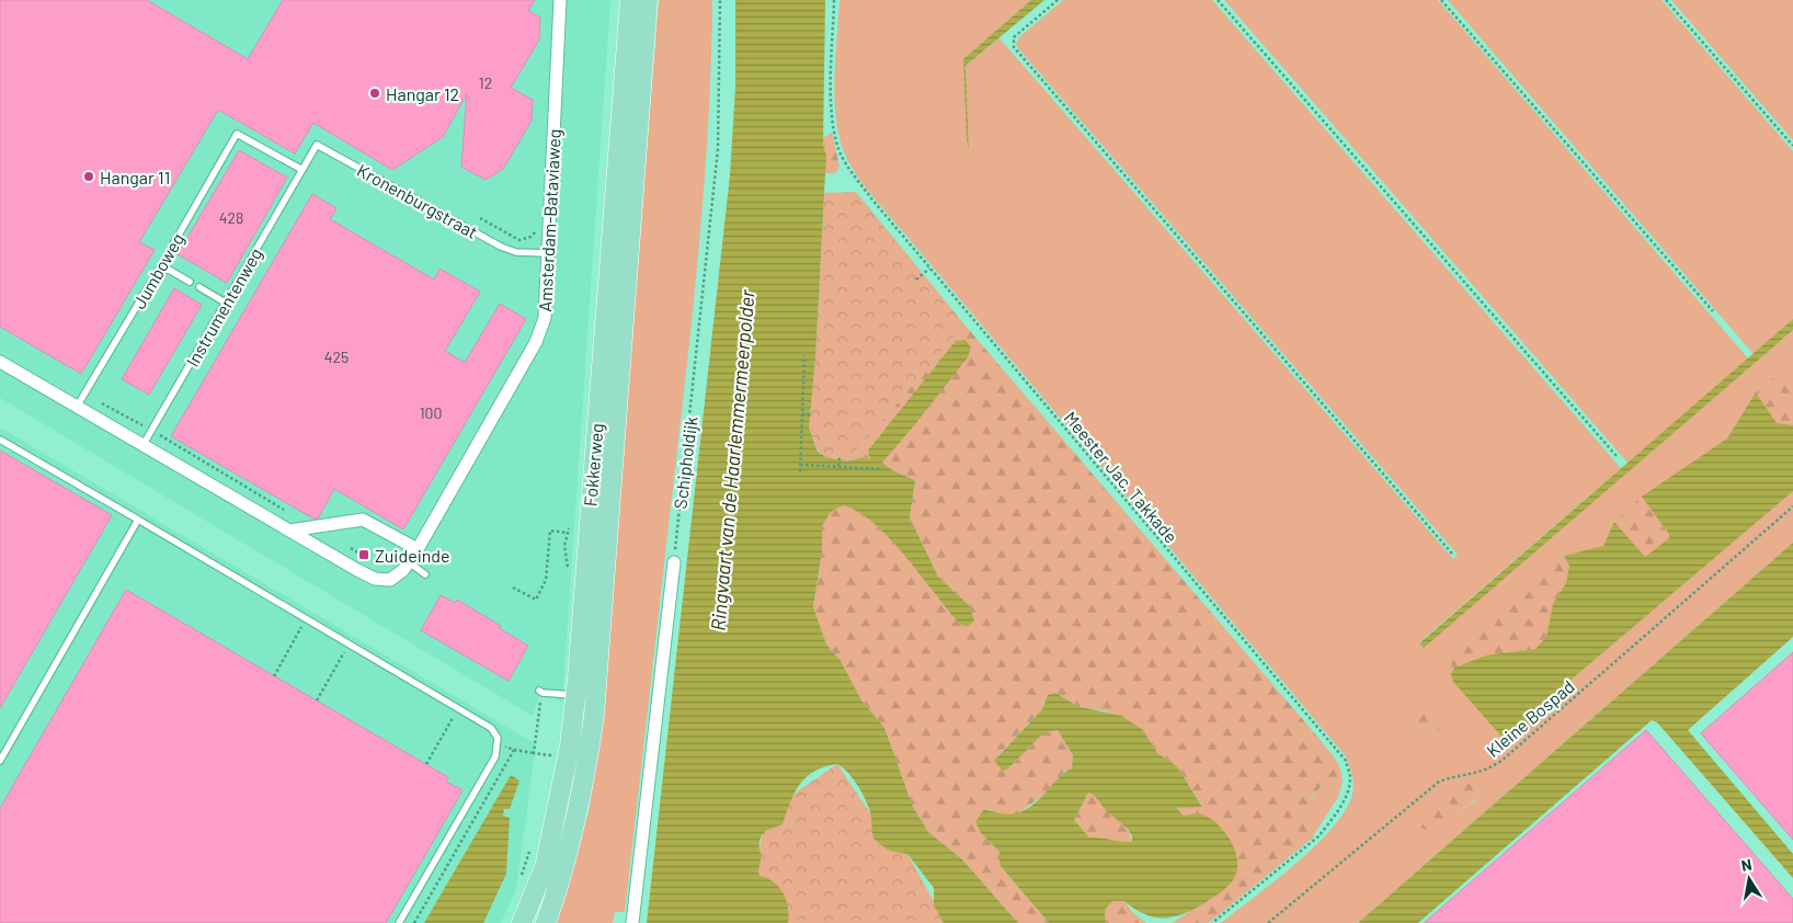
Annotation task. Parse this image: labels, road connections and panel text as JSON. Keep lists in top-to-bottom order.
{
  "streets": {
    "main road": ["Fokkerweg"],
    "street": ["Amsterdam-Bataviaweg"],
    "lane": ["Kronenburgstraat", "Jumboweg", "Instrumentenweg"],
    "path": ["Schipholdijk", "Meester Jac. Takkade", "Kleine Bospad"]
  },
  "crossings": [
    ["Kronenburgstraat", "Amsterdam-Bataviaweg"],
    ["Kronenburgstraat", "Jumboweg"],
    ["Kronenburgstraat", "Instrumentenweg"],
    ["Jumboweg", "Instrumentenweg"]
  ],
  "water": ["Ringvaart van de Haarlemmermeerpolder"],
  "places": {
    "other": ["Hangar 12", "Hangar 11"],
    "transit": ["Zuideinde"]
  },
  "house_numbers": [
    "12",
    "428",
    "425",
    "100"
  ],
  "north": "top"
}
